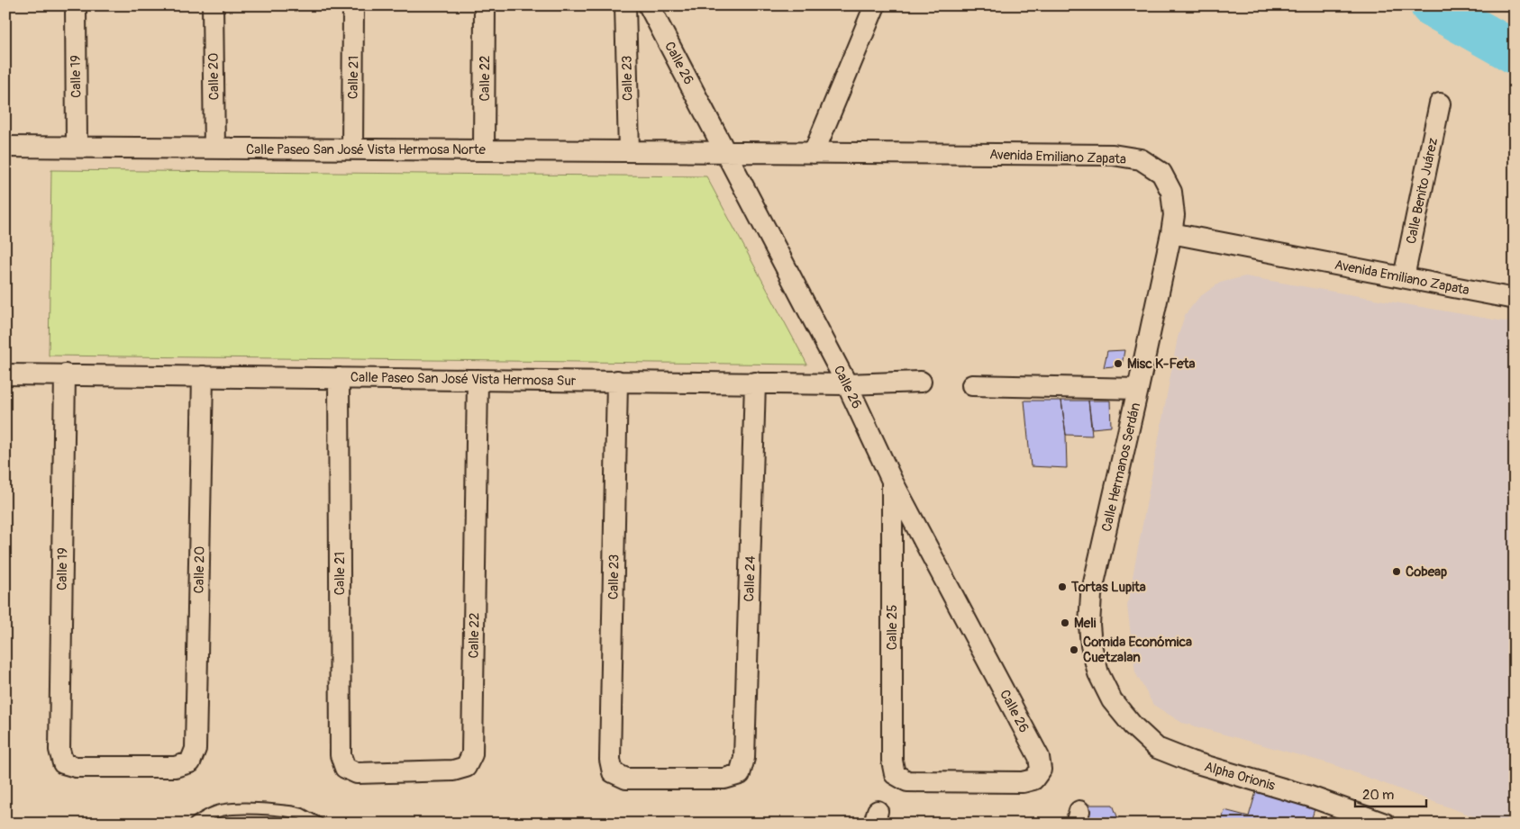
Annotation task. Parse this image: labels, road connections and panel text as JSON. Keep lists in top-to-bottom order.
{
  "streets": {
    "street": [
      "Calle 26",
      "Calle 19",
      "Calle 20",
      "Calle 21",
      "Calle 22",
      "Calle 23",
      "Calle Paseo San José Vista Hermosa Norte",
      "Avenida Emiliano Zapata",
      "Calle Benito Juárez",
      "Calle Paseo San José Vista Hermosa Sur",
      "Calle Hermanos Serdán",
      "Calle 24",
      "Calle 25",
      "Alpha Orionis"
    ]
  },
  "crossings": [
    ["Calle 26", "Calle Paseo San José Vista Hermosa Norte"],
    ["Calle 26", "Avenida Emiliano Zapata"],
    ["Calle 26", "Calle Paseo San José Vista Hermosa Sur"],
    ["Calle 26", "Calle 25"],
    ["Calle 19", "Calle 20"],
    ["Calle 19", "Calle Paseo San José Vista Hermosa Norte"],
    ["Calle 19", "Calle Paseo San José Vista Hermosa Sur"],
    ["Calle 20", "Calle Paseo San José Vista Hermosa Norte"],
    ["Calle 20", "Calle Paseo San José Vista Hermosa Sur"],
    ["Calle 21", "Calle 22"],
    ["Calle 21", "Calle Paseo San José Vista Hermosa Norte"],
    ["Calle 21", "Calle Paseo San José Vista Hermosa Sur"],
    ["Calle 22", "Calle Paseo San José Vista Hermosa Norte"],
    ["Calle 22", "Calle Paseo San José Vista Hermosa Sur"],
    ["Calle 23", "Calle Paseo San José Vista Hermosa Norte"],
    ["Calle 23", "Calle Paseo San José Vista Hermosa Sur"],
    ["Calle 23", "Calle 24"],
    ["Calle Paseo San José Vista Hermosa Norte", "Avenida Emiliano Zapata"],
    ["Avenida Emiliano Zapata", "Calle Benito Juárez"],
    ["Avenida Emiliano Zapata", "Calle Hermanos Serdán"],
    ["Calle Paseo San José Vista Hermosa Sur", "Calle 24"],
    ["Calle Hermanos Serdán", "Alpha Orionis"]
  ],
  "places": [
    "Misc K-Feta",
    "Cobeap",
    "Tortas Lupita",
    "Meli",
    "Comida Económica Cuetzalan"
  ],
  "scale_bar": "20 m"
}
